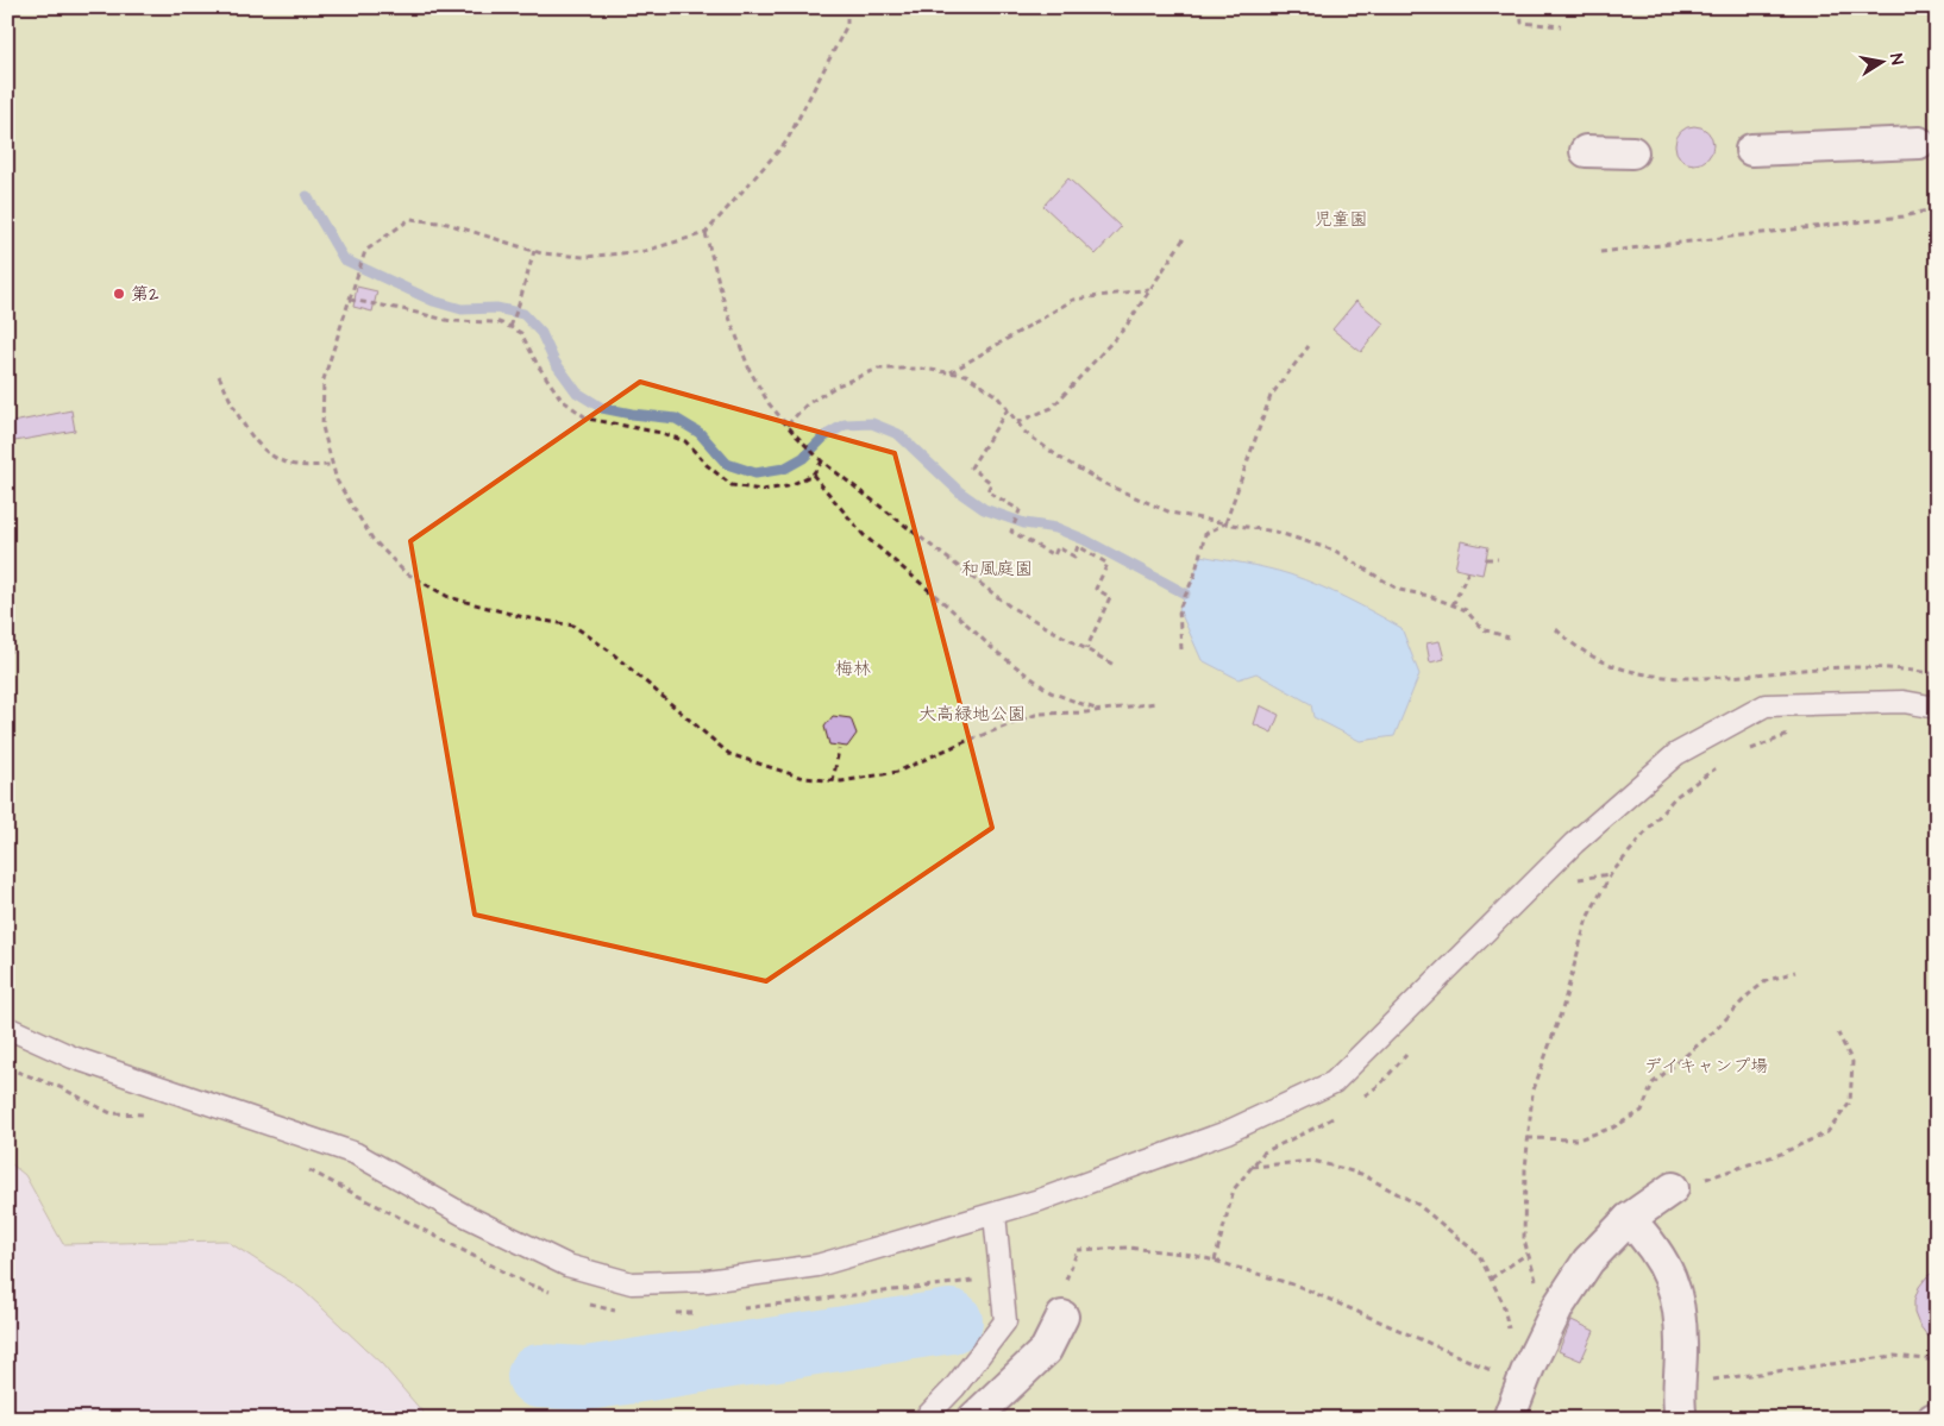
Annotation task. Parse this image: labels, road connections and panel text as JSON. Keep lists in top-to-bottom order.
{
  "parks": [
    "児童園",
    "和風庭園",
    "梅林",
    "大高緑地公園",
    "デイキャンプ場"
  ],
  "places": ["第2"],
  "north": "right"
}
